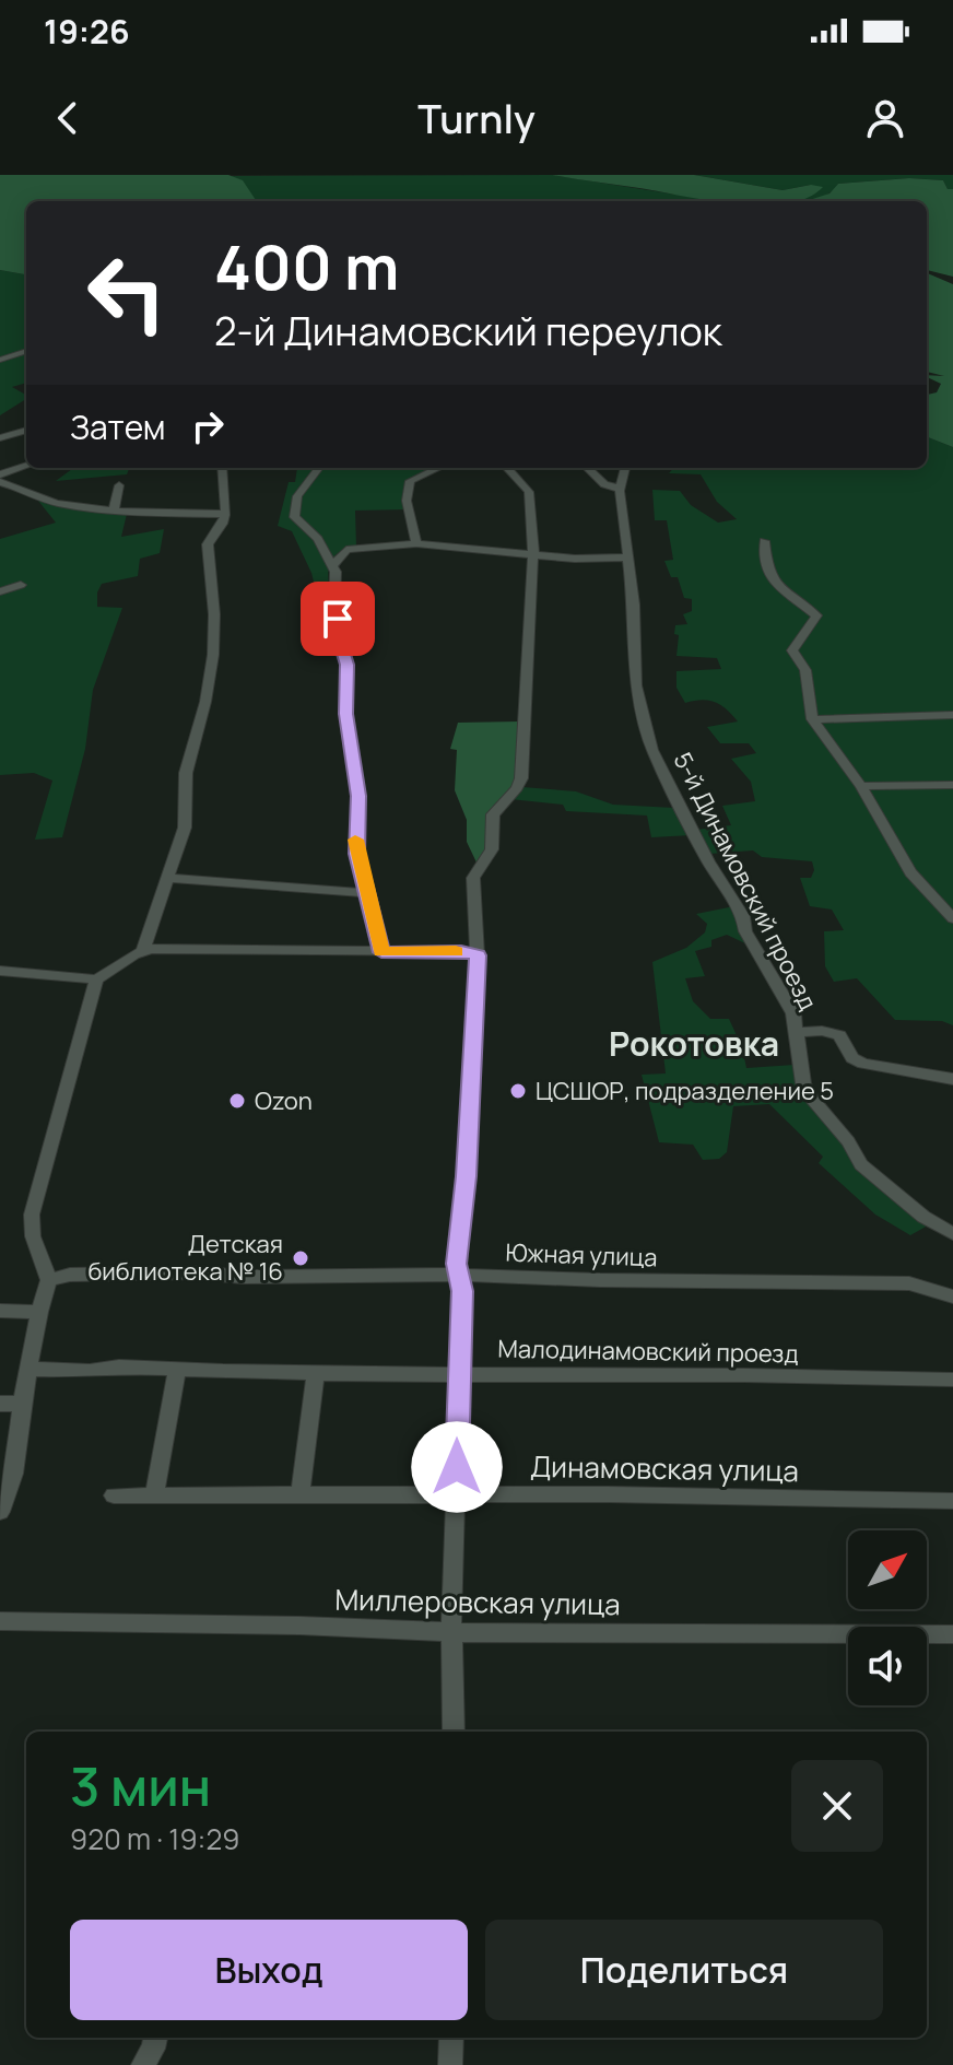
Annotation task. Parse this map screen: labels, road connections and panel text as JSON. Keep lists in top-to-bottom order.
{
  "streets": {
    "street": [
      "5-й Динамовский проезд",
      "Южная улица",
      "Малодинамовский проезд",
      "Динамовская улица",
      "Миллеровская улица"
    ]
  },
  "districts": ["Рокотовка"],
  "places": ["ЦСШОР, подразделение 5", "Ozon", "Детская библиотека № 16"],
  "north": "top right",
  "page": {
    "status": "19:26",
    "header": "Turnly",
    "turn": ["400 m", "2-й Динамовский переулок"],
    "then": "Затем",
    "heading": ["3 мин", "920 m · 19:29"],
    "buttons": ["Выход", "Поделиться"]
  }
}
